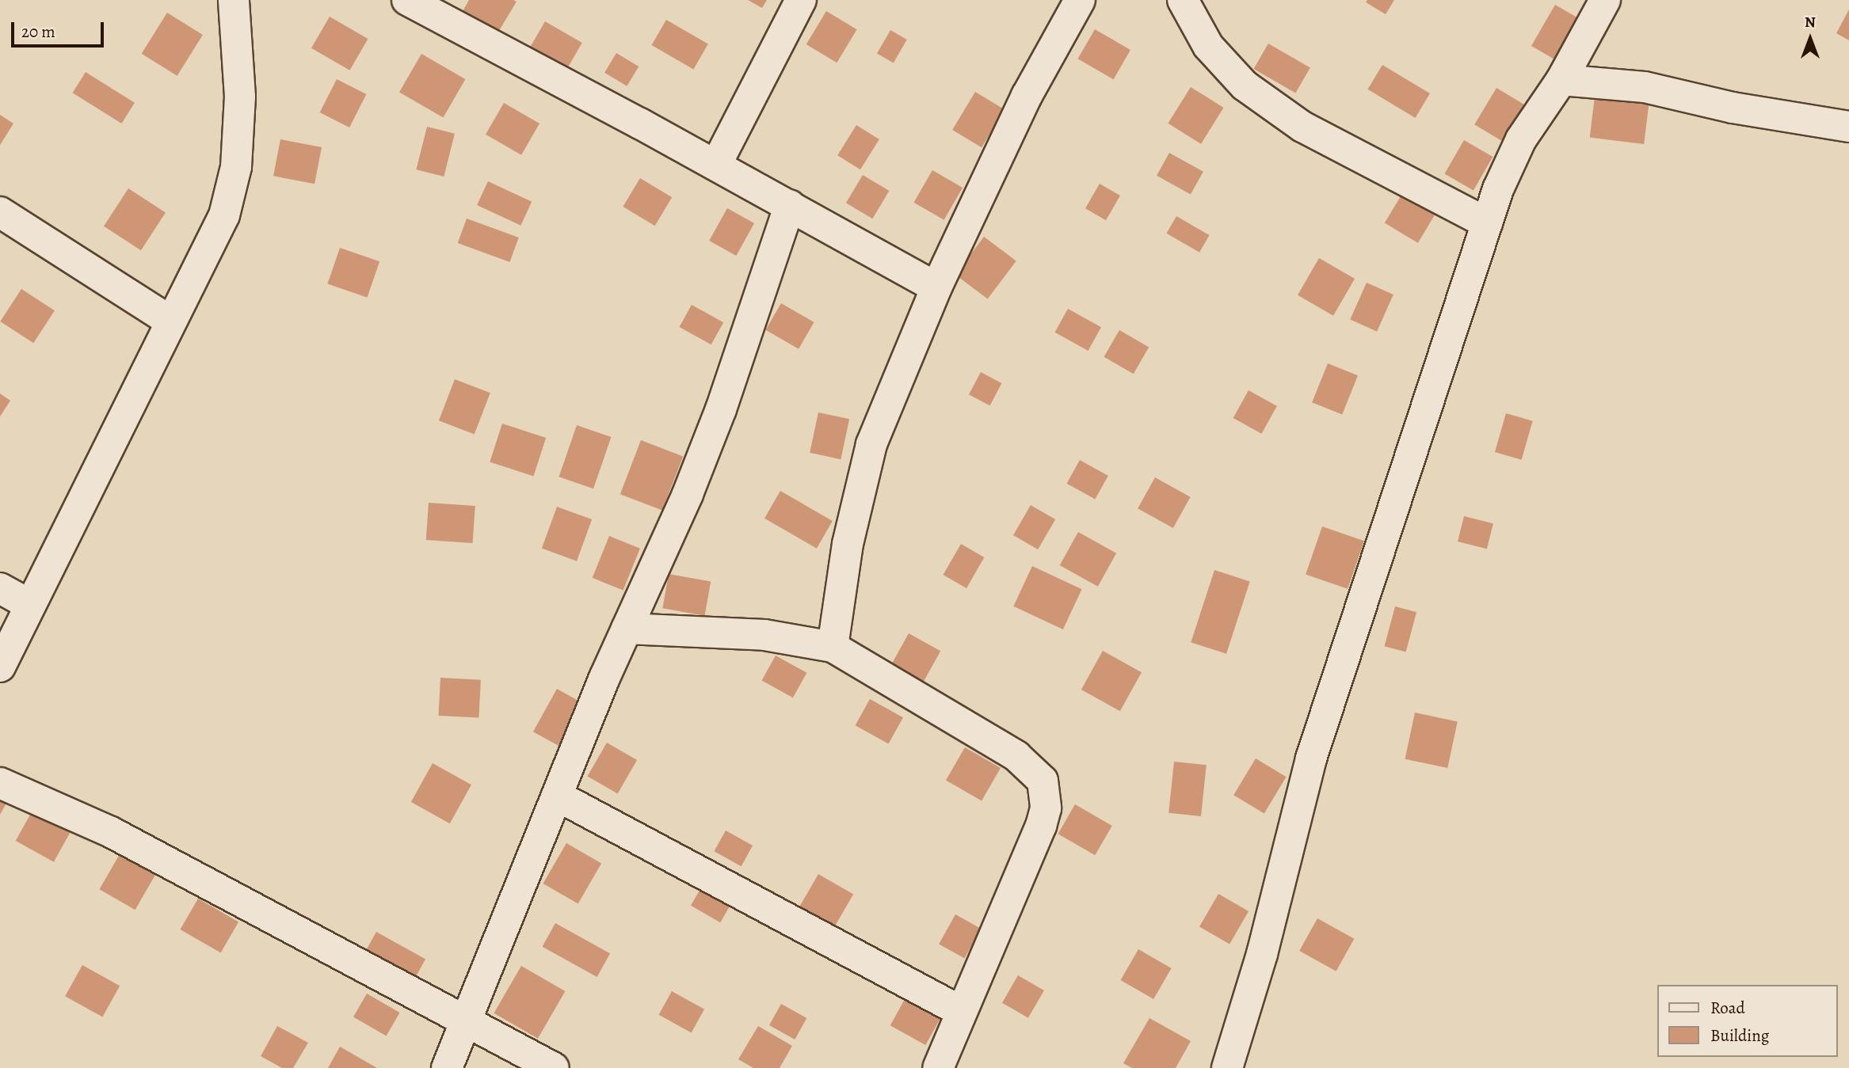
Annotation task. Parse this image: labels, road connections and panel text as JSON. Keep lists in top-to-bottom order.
{
  "legend": ["Road", "Building"],
  "scale_bar": "20 m",
  "north": "top"
}
